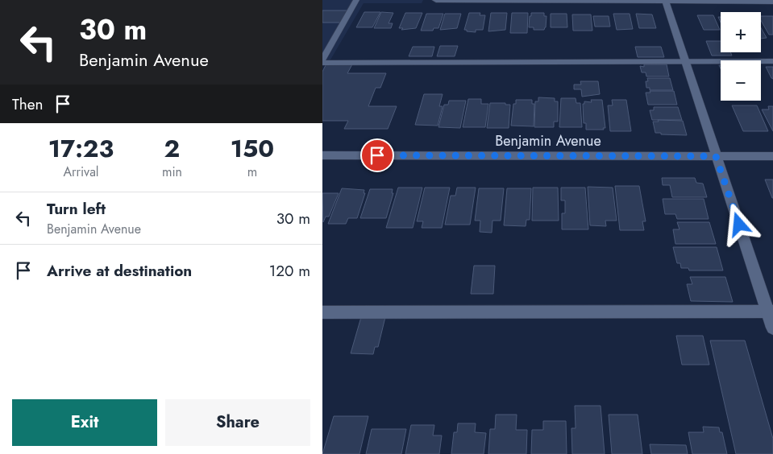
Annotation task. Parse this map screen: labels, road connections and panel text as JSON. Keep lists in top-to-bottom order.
{
  "streets": {
    "street": ["Benjamin Avenue"]
  },
  "page": {
    "turn": ["30 m", "Benjamin Avenue"],
    "map_buttons": ["+", "−"],
    "then": "Then",
    "eta": [
      "17:23",
      "Arrival",
      "2",
      "min",
      "150",
      "m"
    ],
    "list": [
      {
        "name": "Turn left",
        "note": "Benjamin Avenue",
        "value": "30 m"
      },
      {
        "name": "Arrive at destination",
        "value": "120 m"
      }
    ],
    "buttons": ["Exit", "Share"]
  }
}
